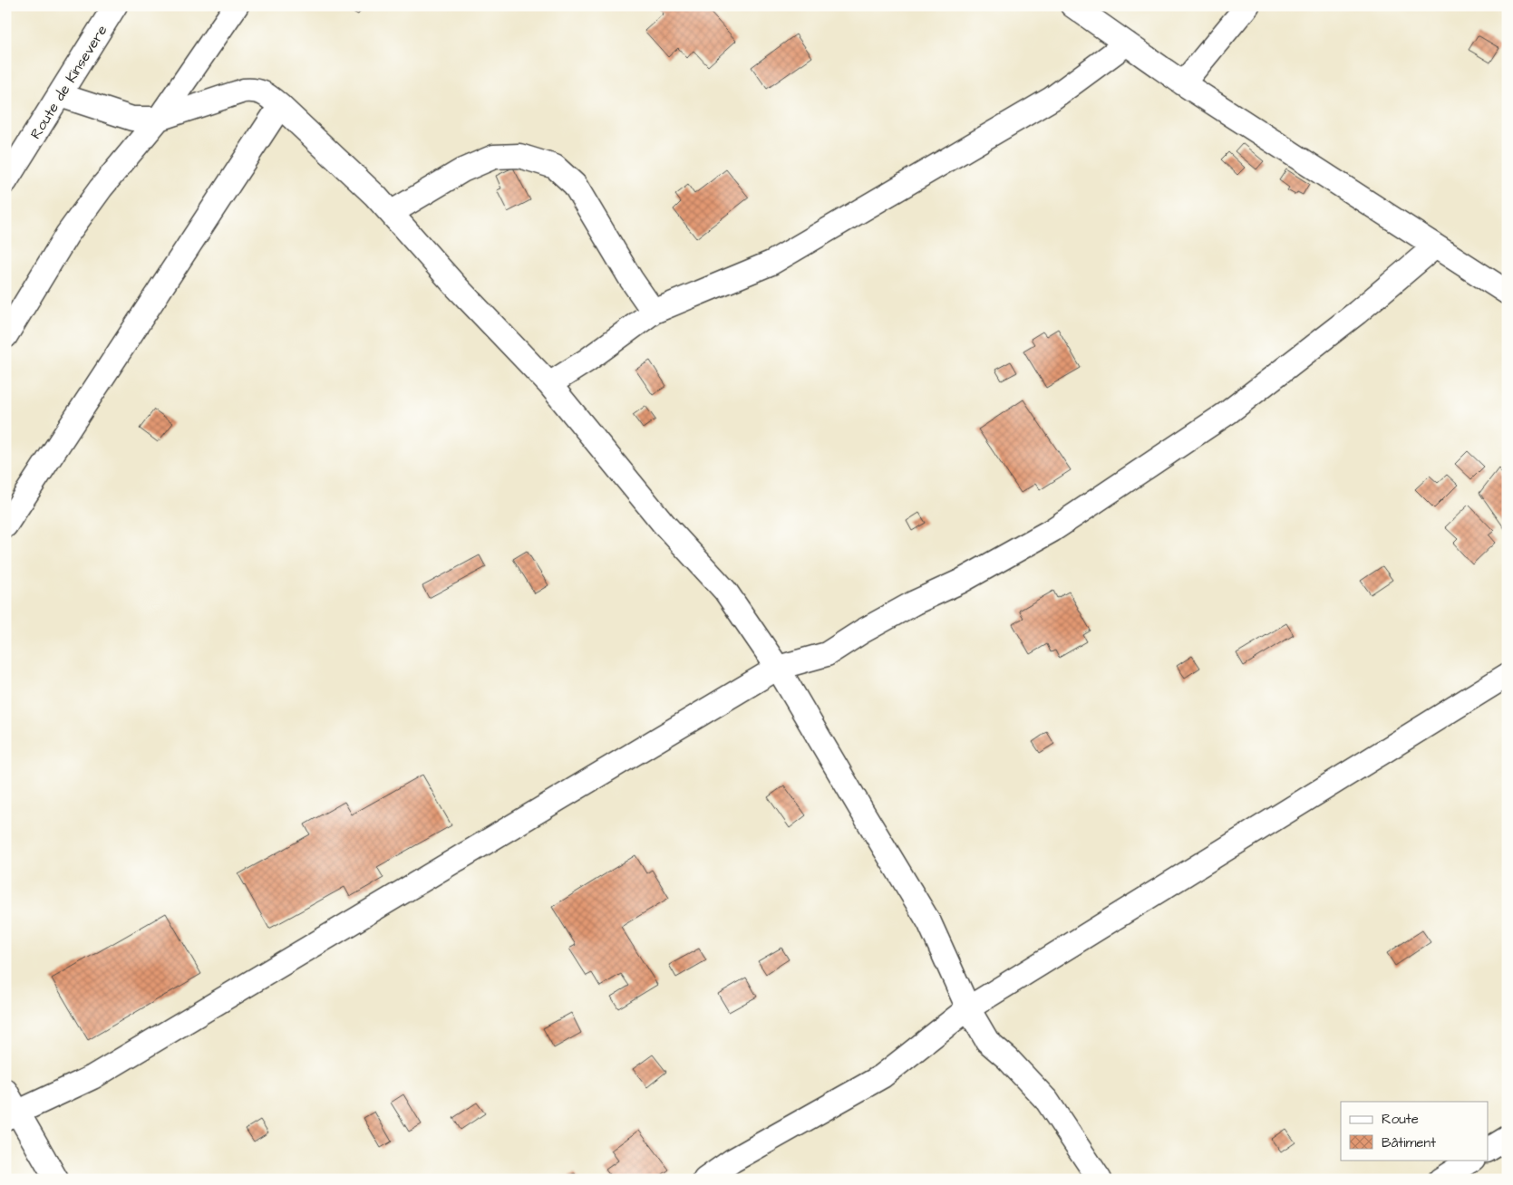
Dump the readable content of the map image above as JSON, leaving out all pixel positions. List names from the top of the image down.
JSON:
{
  "streets": {
    "street": ["Route de Kinsevere"]
  },
  "legend": ["Route", "Bâtiment"]
}
